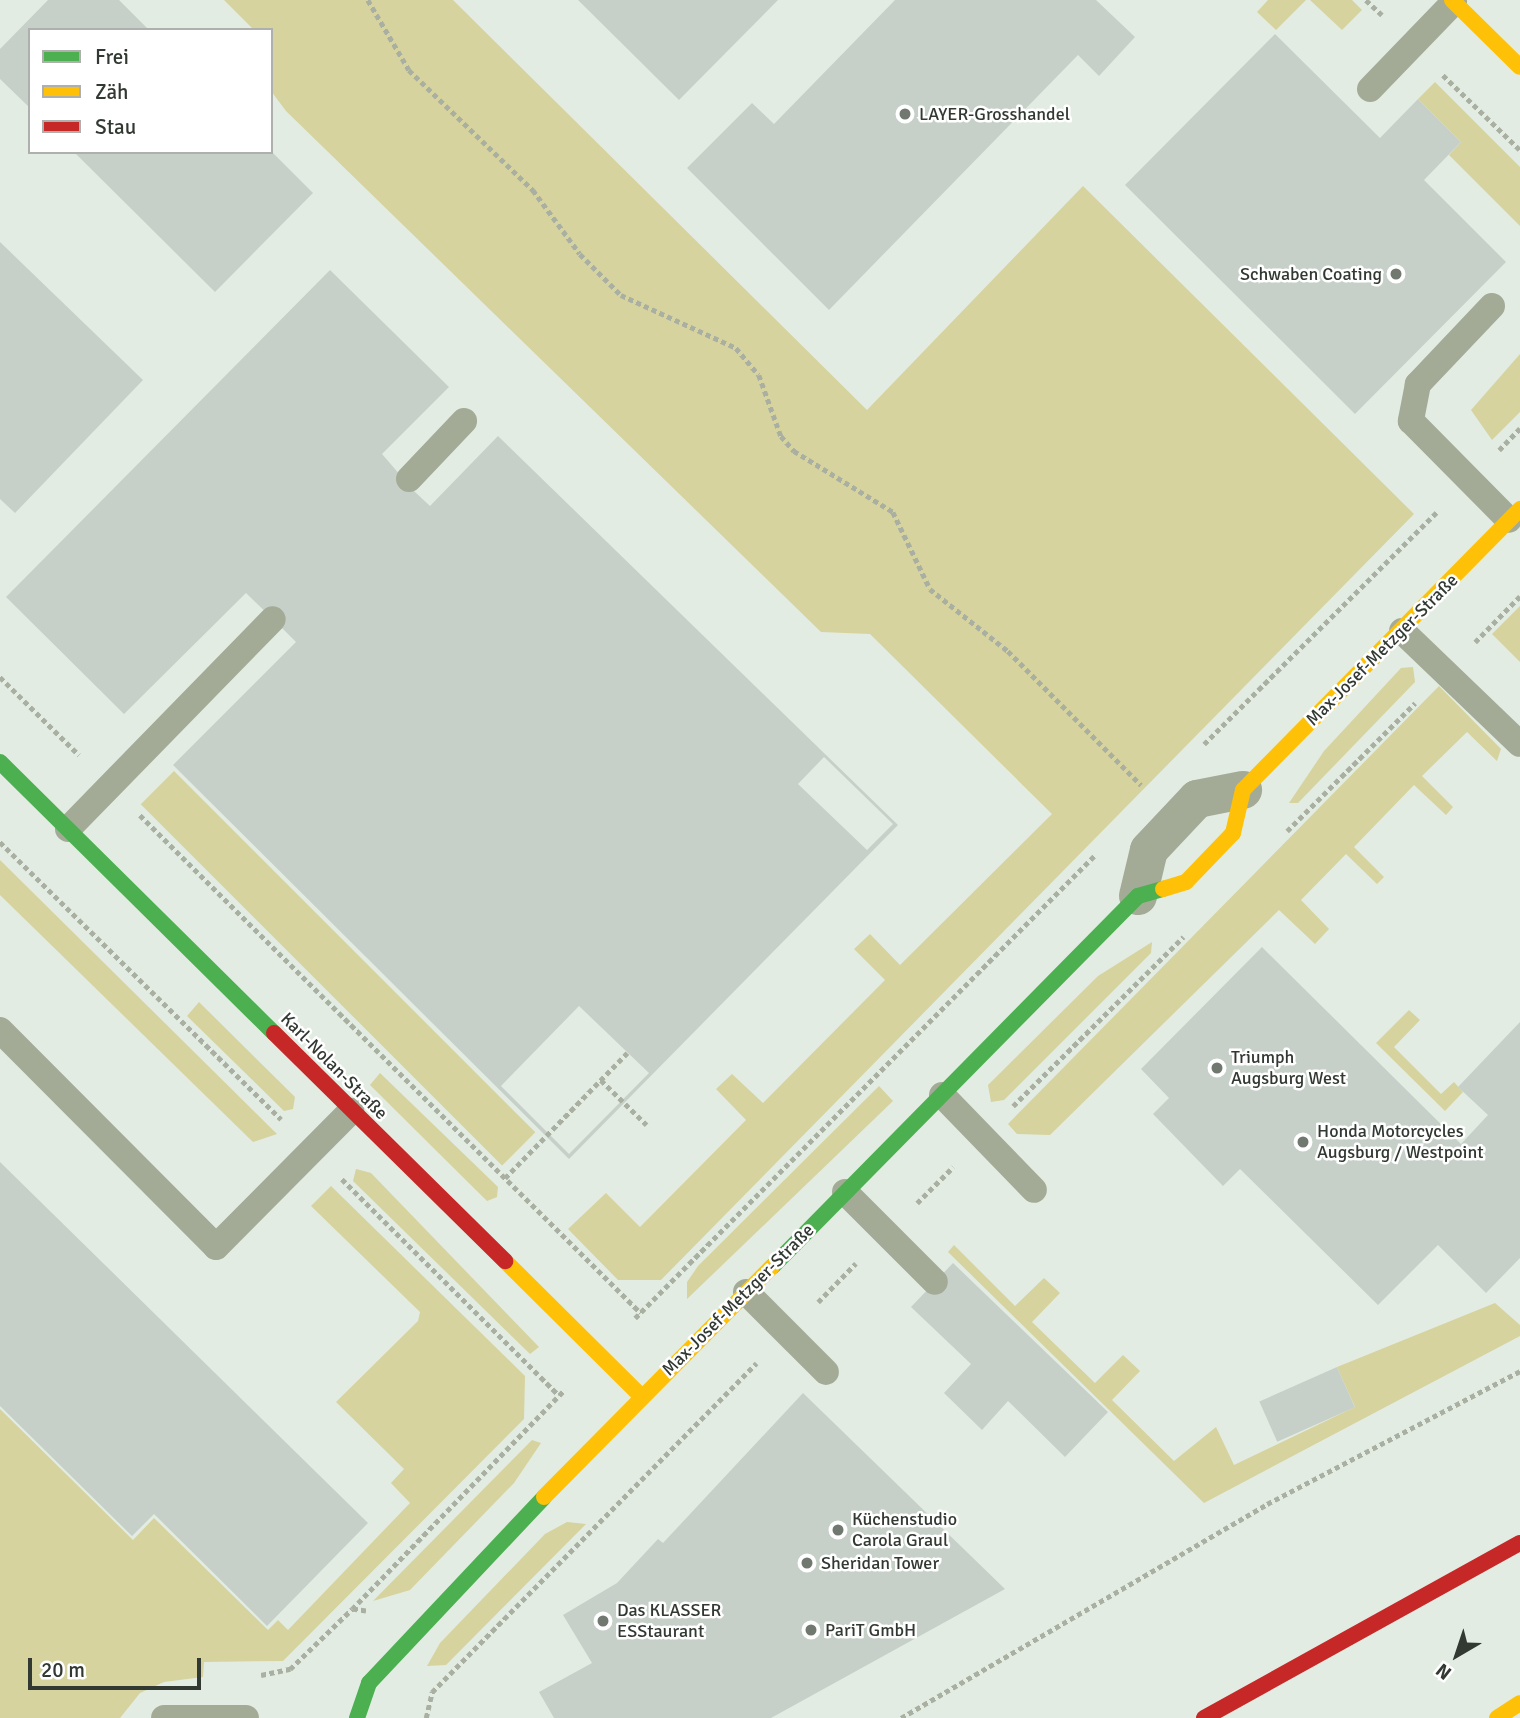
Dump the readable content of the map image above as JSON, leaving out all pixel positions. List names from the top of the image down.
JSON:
{
  "streets": {
    "main road": ["Max-Josef-Metzger-Straße", "Karl-Nolan-Straße"]
  },
  "crossings": [
    ["Max-Josef-Metzger-Straße", "Karl-Nolan-Straße"]
  ],
  "places": [
    "LAYER-Grosshandel",
    "Schwaben Coating",
    "Triumph Augsburg West",
    "Honda Motorcycles Augsburg / Westpoint",
    "Küchenstudio Carola Graul",
    "Sheridan Tower",
    "Das KLASSER ESStaurant",
    "PariT GmbH"
  ],
  "legend": ["Frei", "Zäh", "Stau"],
  "scale_bar": "20 m",
  "north": "bottom left"
}
